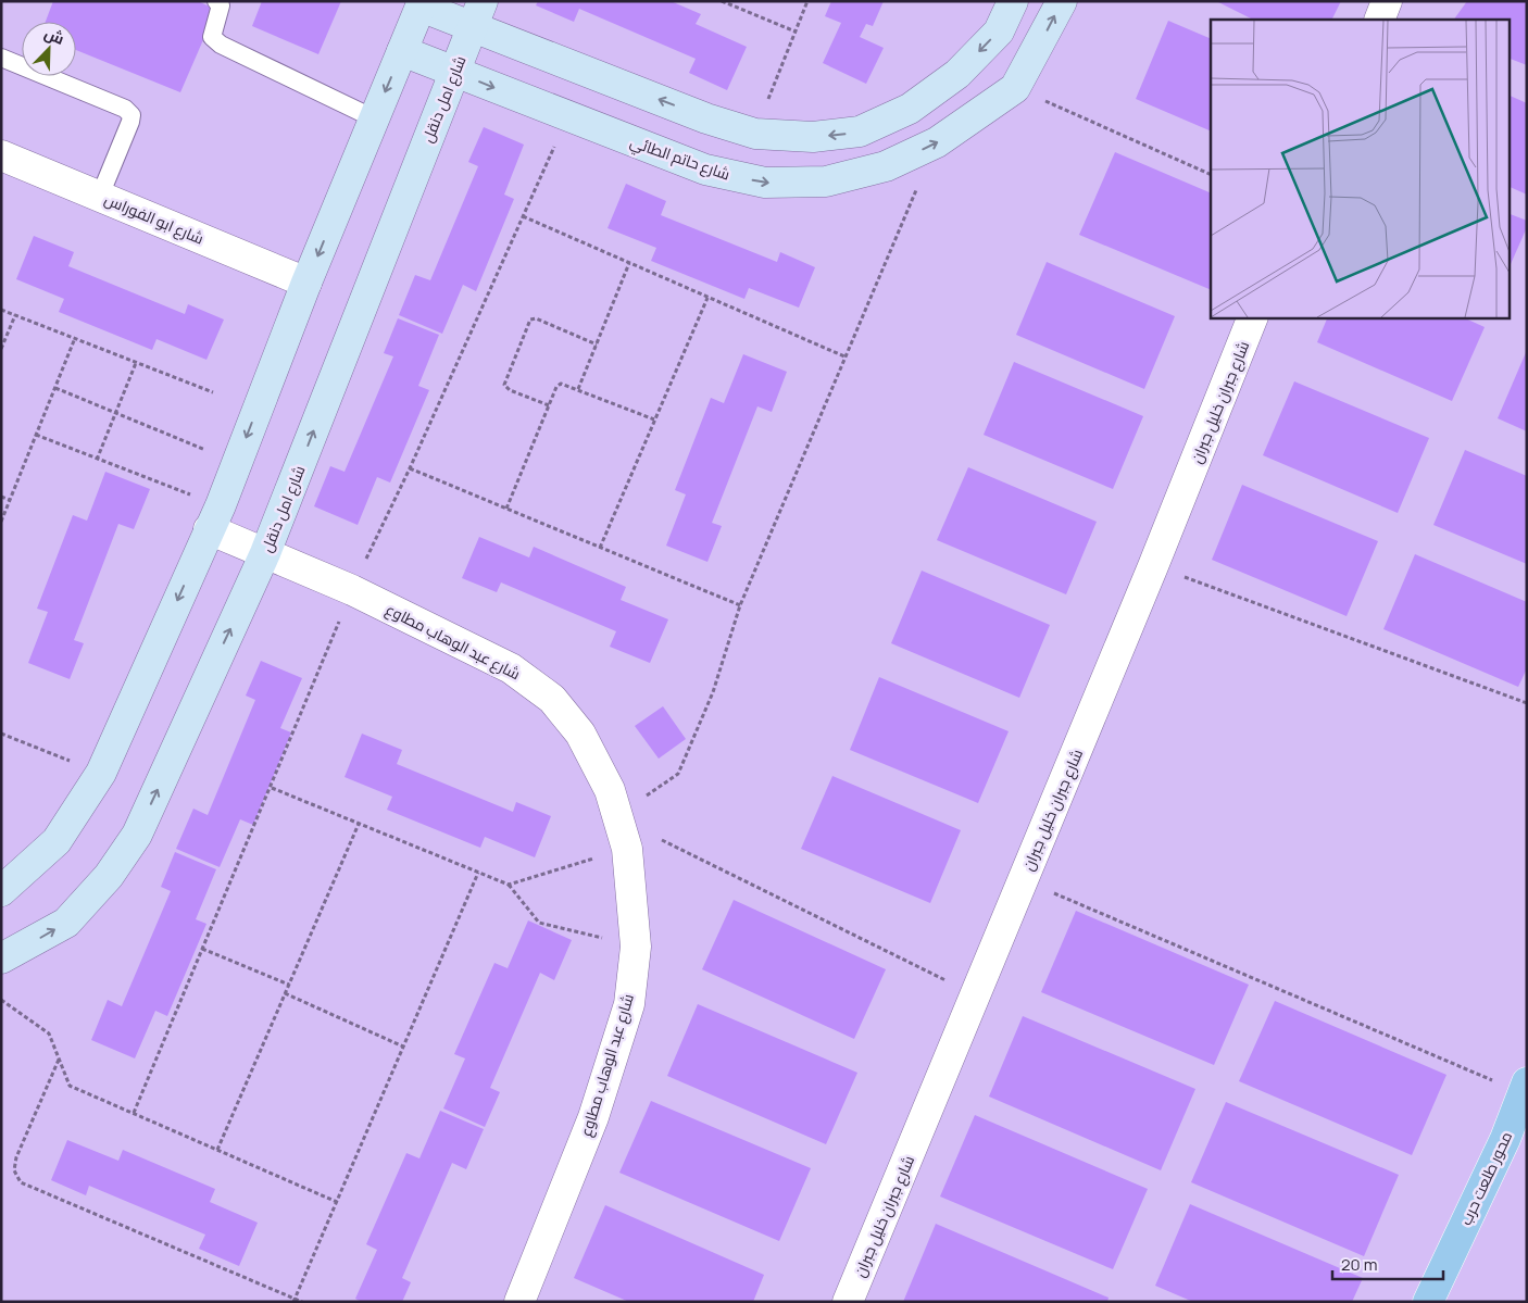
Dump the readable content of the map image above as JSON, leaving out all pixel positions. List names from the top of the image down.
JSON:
{
  "streets": {
    "main road": ["محور طلعت حرب"],
    "street": [
      "شارع امل دنقل",
      "شارع حاتم الطائي",
      "شارع ابو الفوراس",
      "شارع جبران خليل جبران",
      "شارع عبد الوهاب مطاوع"
    ]
  },
  "crossings": [
    ["شارع امل دنقل", "شارع حاتم الطائي"],
    ["شارع امل دنقل", "شارع عبد الوهاب مطاوع"]
  ],
  "scale_bar": "20 m",
  "north": "top right"
}
